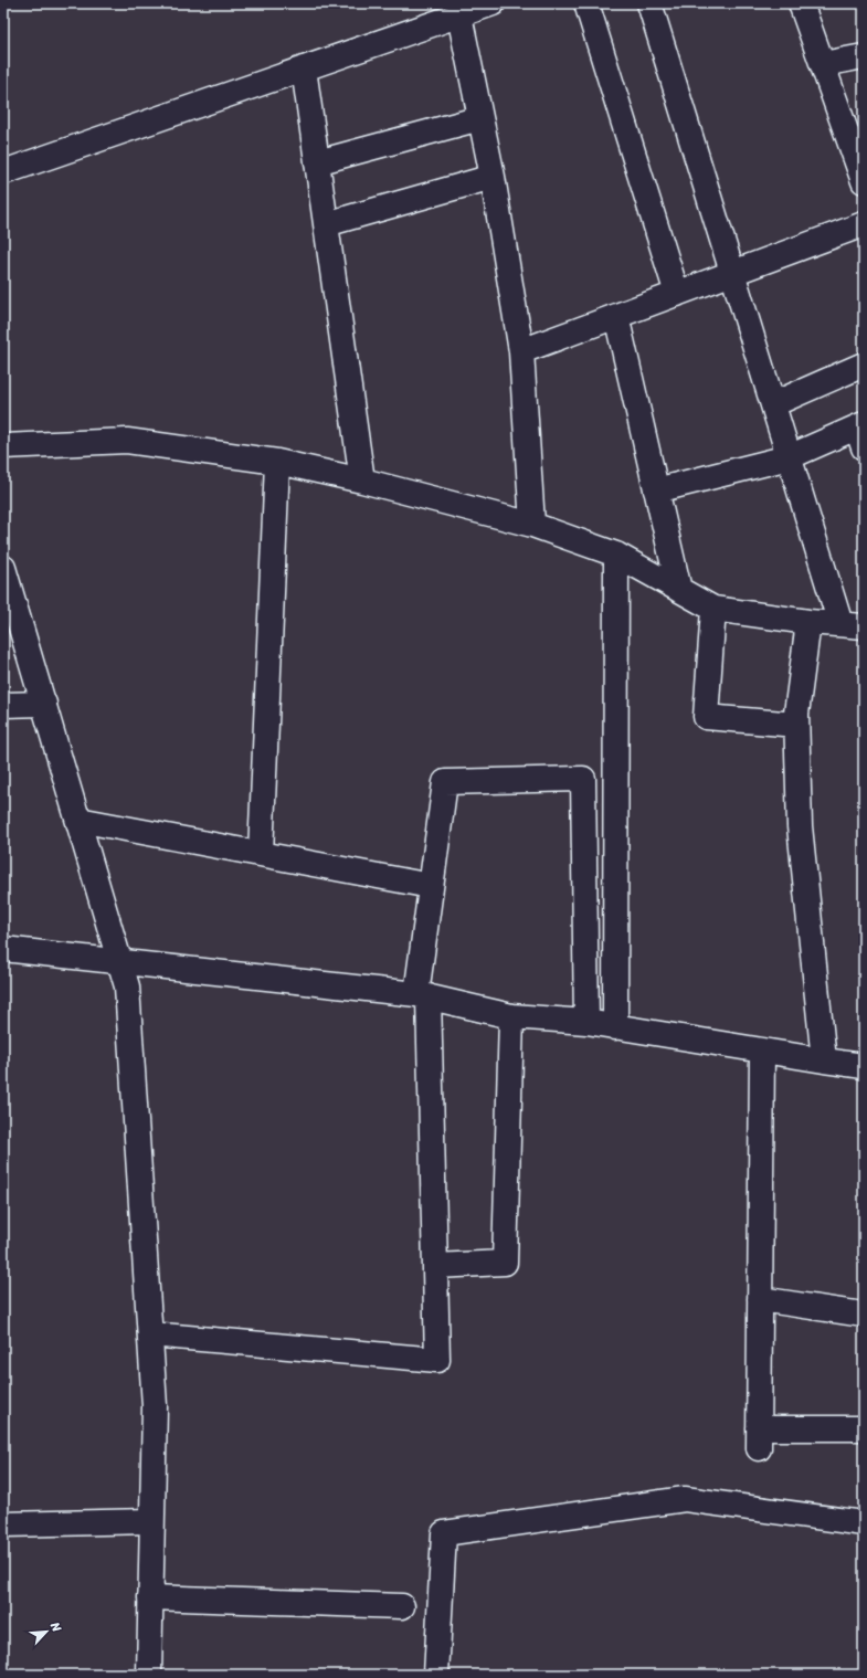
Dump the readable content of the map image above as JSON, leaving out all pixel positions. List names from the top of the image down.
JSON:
{
  "north": "top right"
}
